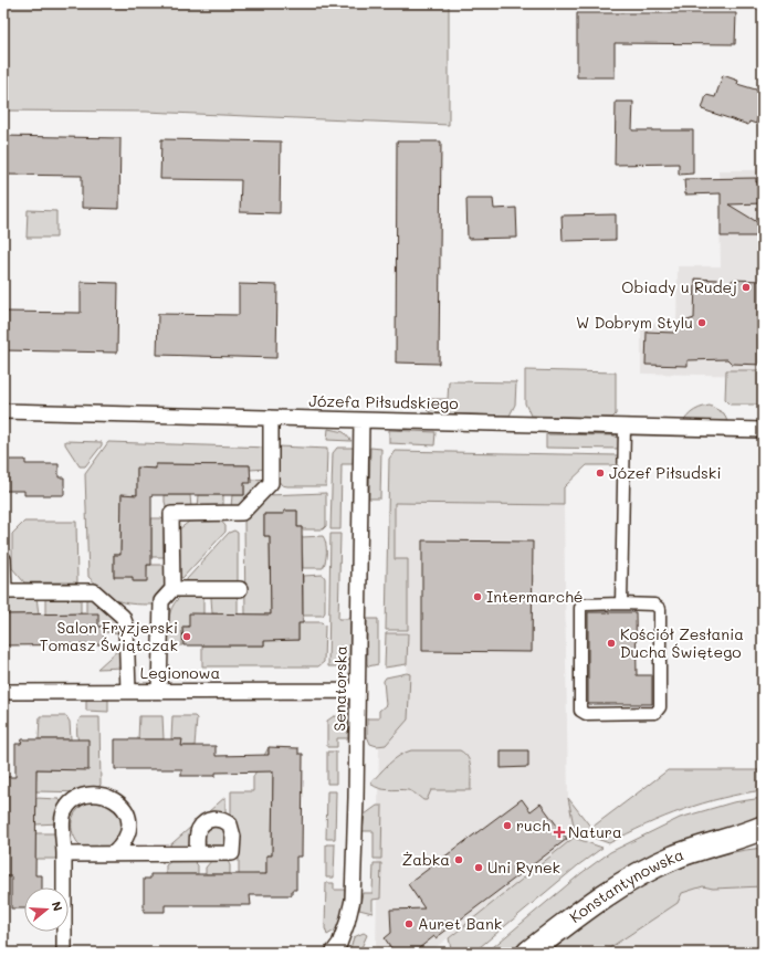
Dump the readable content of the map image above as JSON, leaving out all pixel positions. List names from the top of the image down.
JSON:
{
  "streets": {
    "main road": ["Konstantynowska"],
    "street": ["Józefa Piłsudskiego", "Legionowa", "Senatorska"]
  },
  "crossings": [
    ["Józefa Piłsudskiego", "Senatorska"],
    ["Legionowa", "Senatorska"]
  ],
  "places": {
    "other": [
      "Obiady u Rudej",
      "W Dobrym Stylu",
      "Józef Piłsudski",
      "Intermarché",
      "Salon Fryzjerski Tomasz Świątczak",
      "Kościół Zesłania Ducha Świętego",
      "ruch",
      "Żabka",
      "Uni Rynek",
      "Auret Bank"
    ],
    "health": ["Natura"]
  },
  "north": "right"
}
